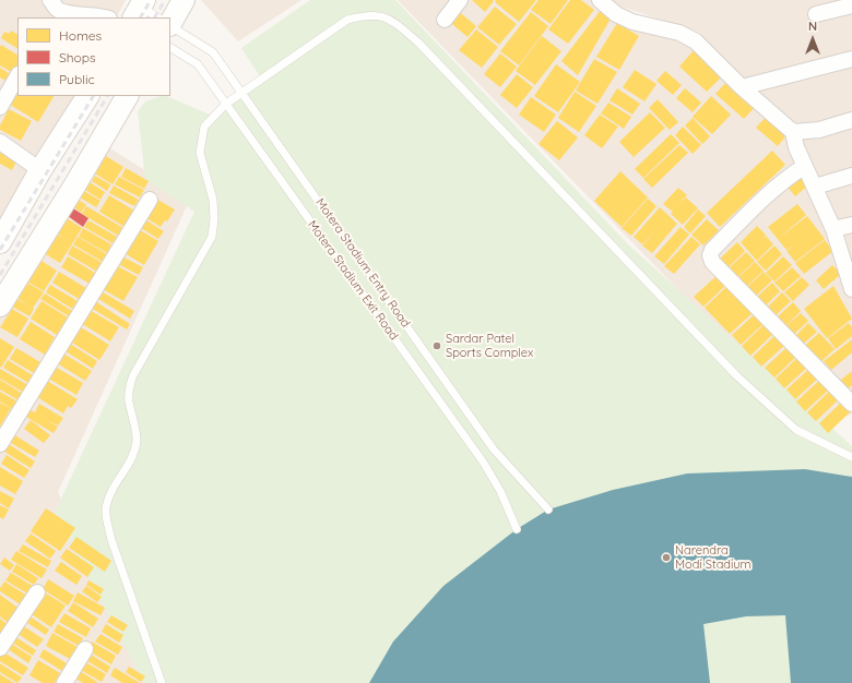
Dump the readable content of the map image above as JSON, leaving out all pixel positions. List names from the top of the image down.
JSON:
{
  "streets": {
    "lane": ["Motera Stadium Entry Road", "Motera Stadium Exit Road"]
  },
  "places": ["Sardar Patel Sports Complex", "Narendra Modi Stadium"],
  "legend": ["Homes", "Shops", "Public"],
  "north": "top"
}
